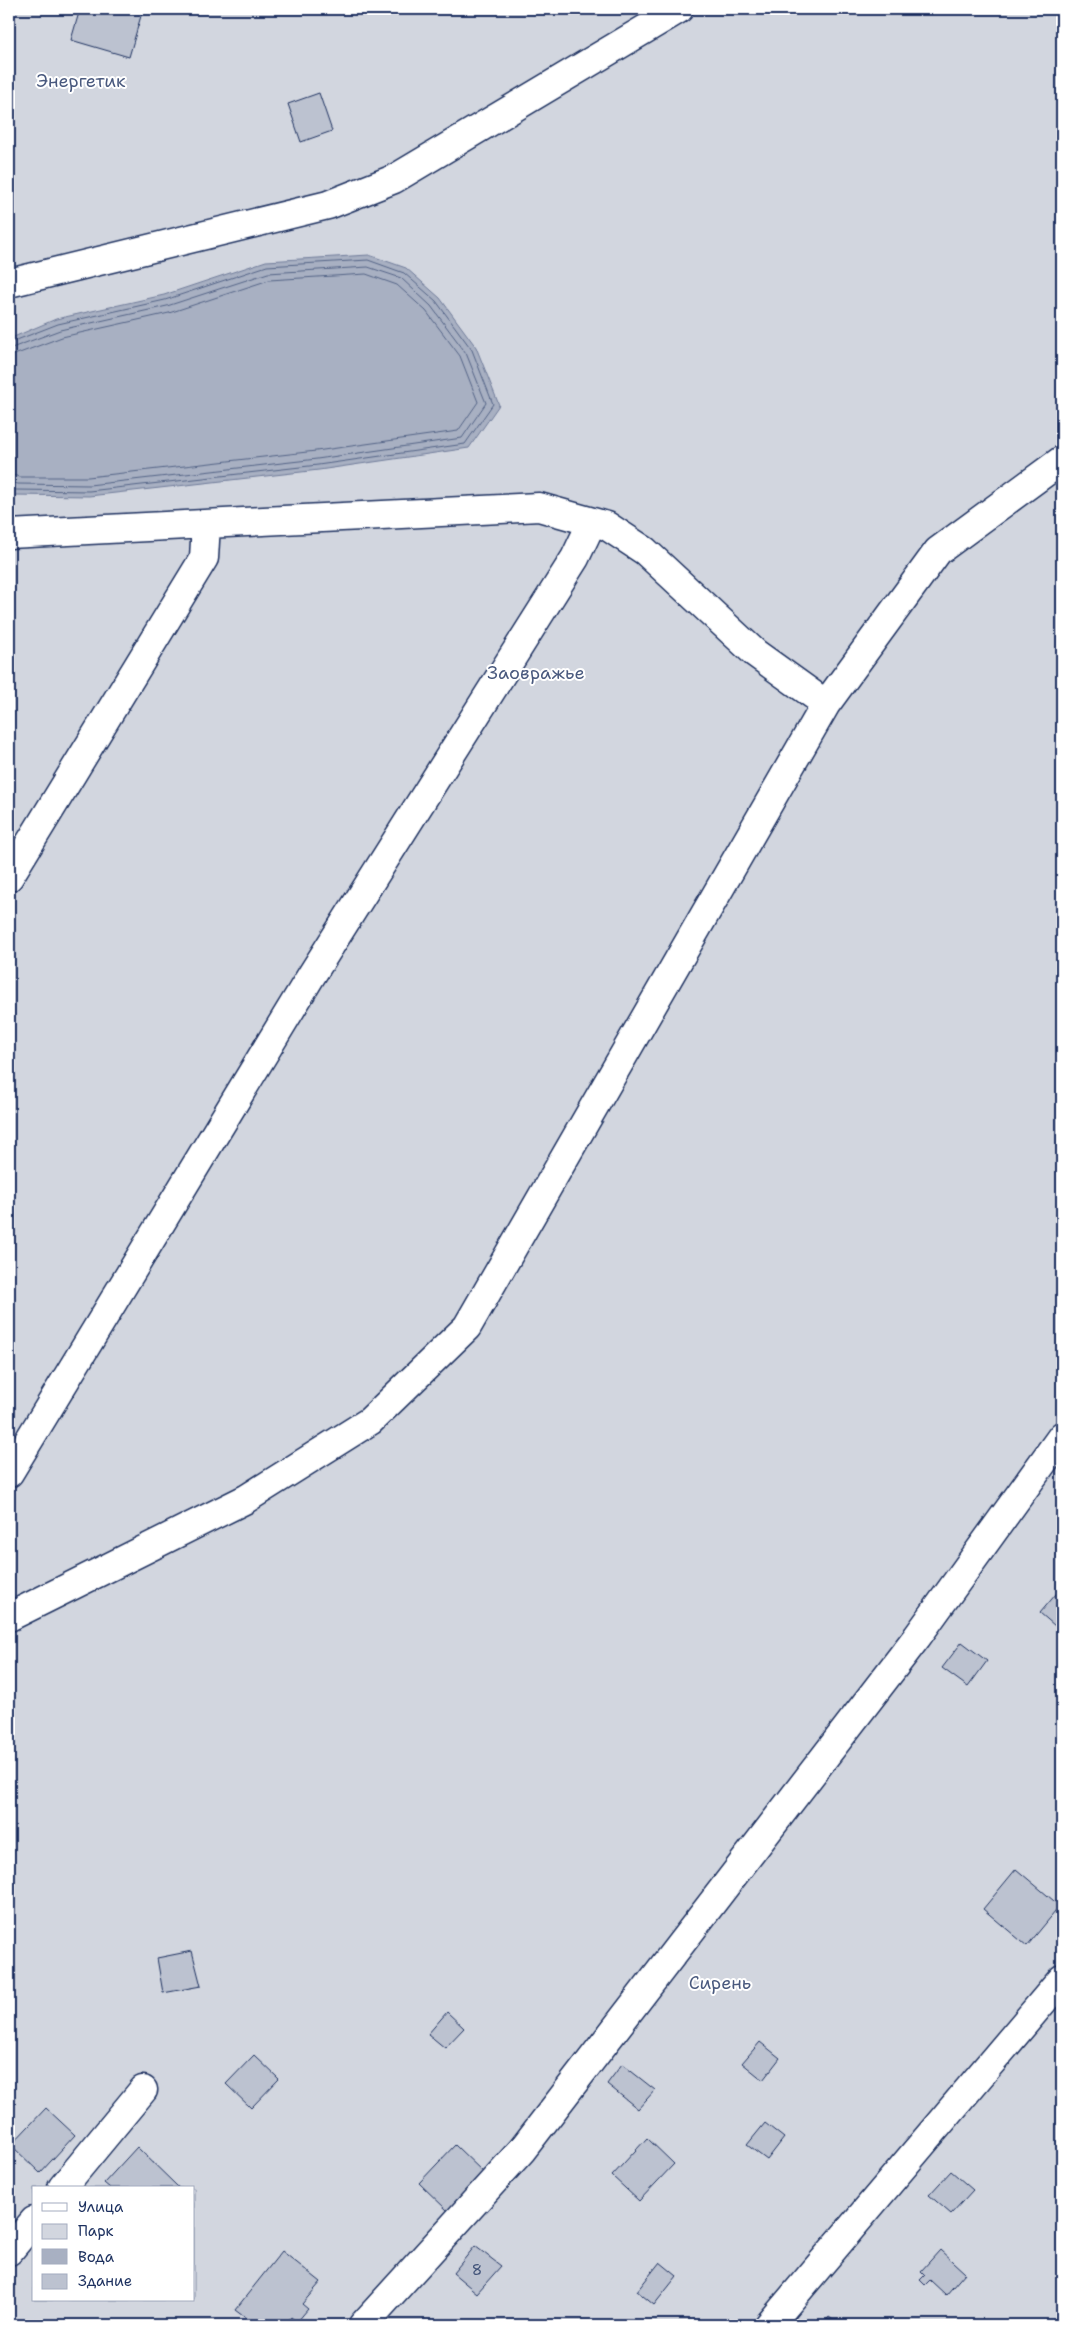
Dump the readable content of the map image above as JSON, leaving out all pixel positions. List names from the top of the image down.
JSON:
{
  "parks": ["Энергетик", "Заовражье", "Сирень"],
  "house_numbers": ["8"],
  "legend": [
    "Улица",
    "Парк",
    "Вода",
    "Здание"
  ]
}
